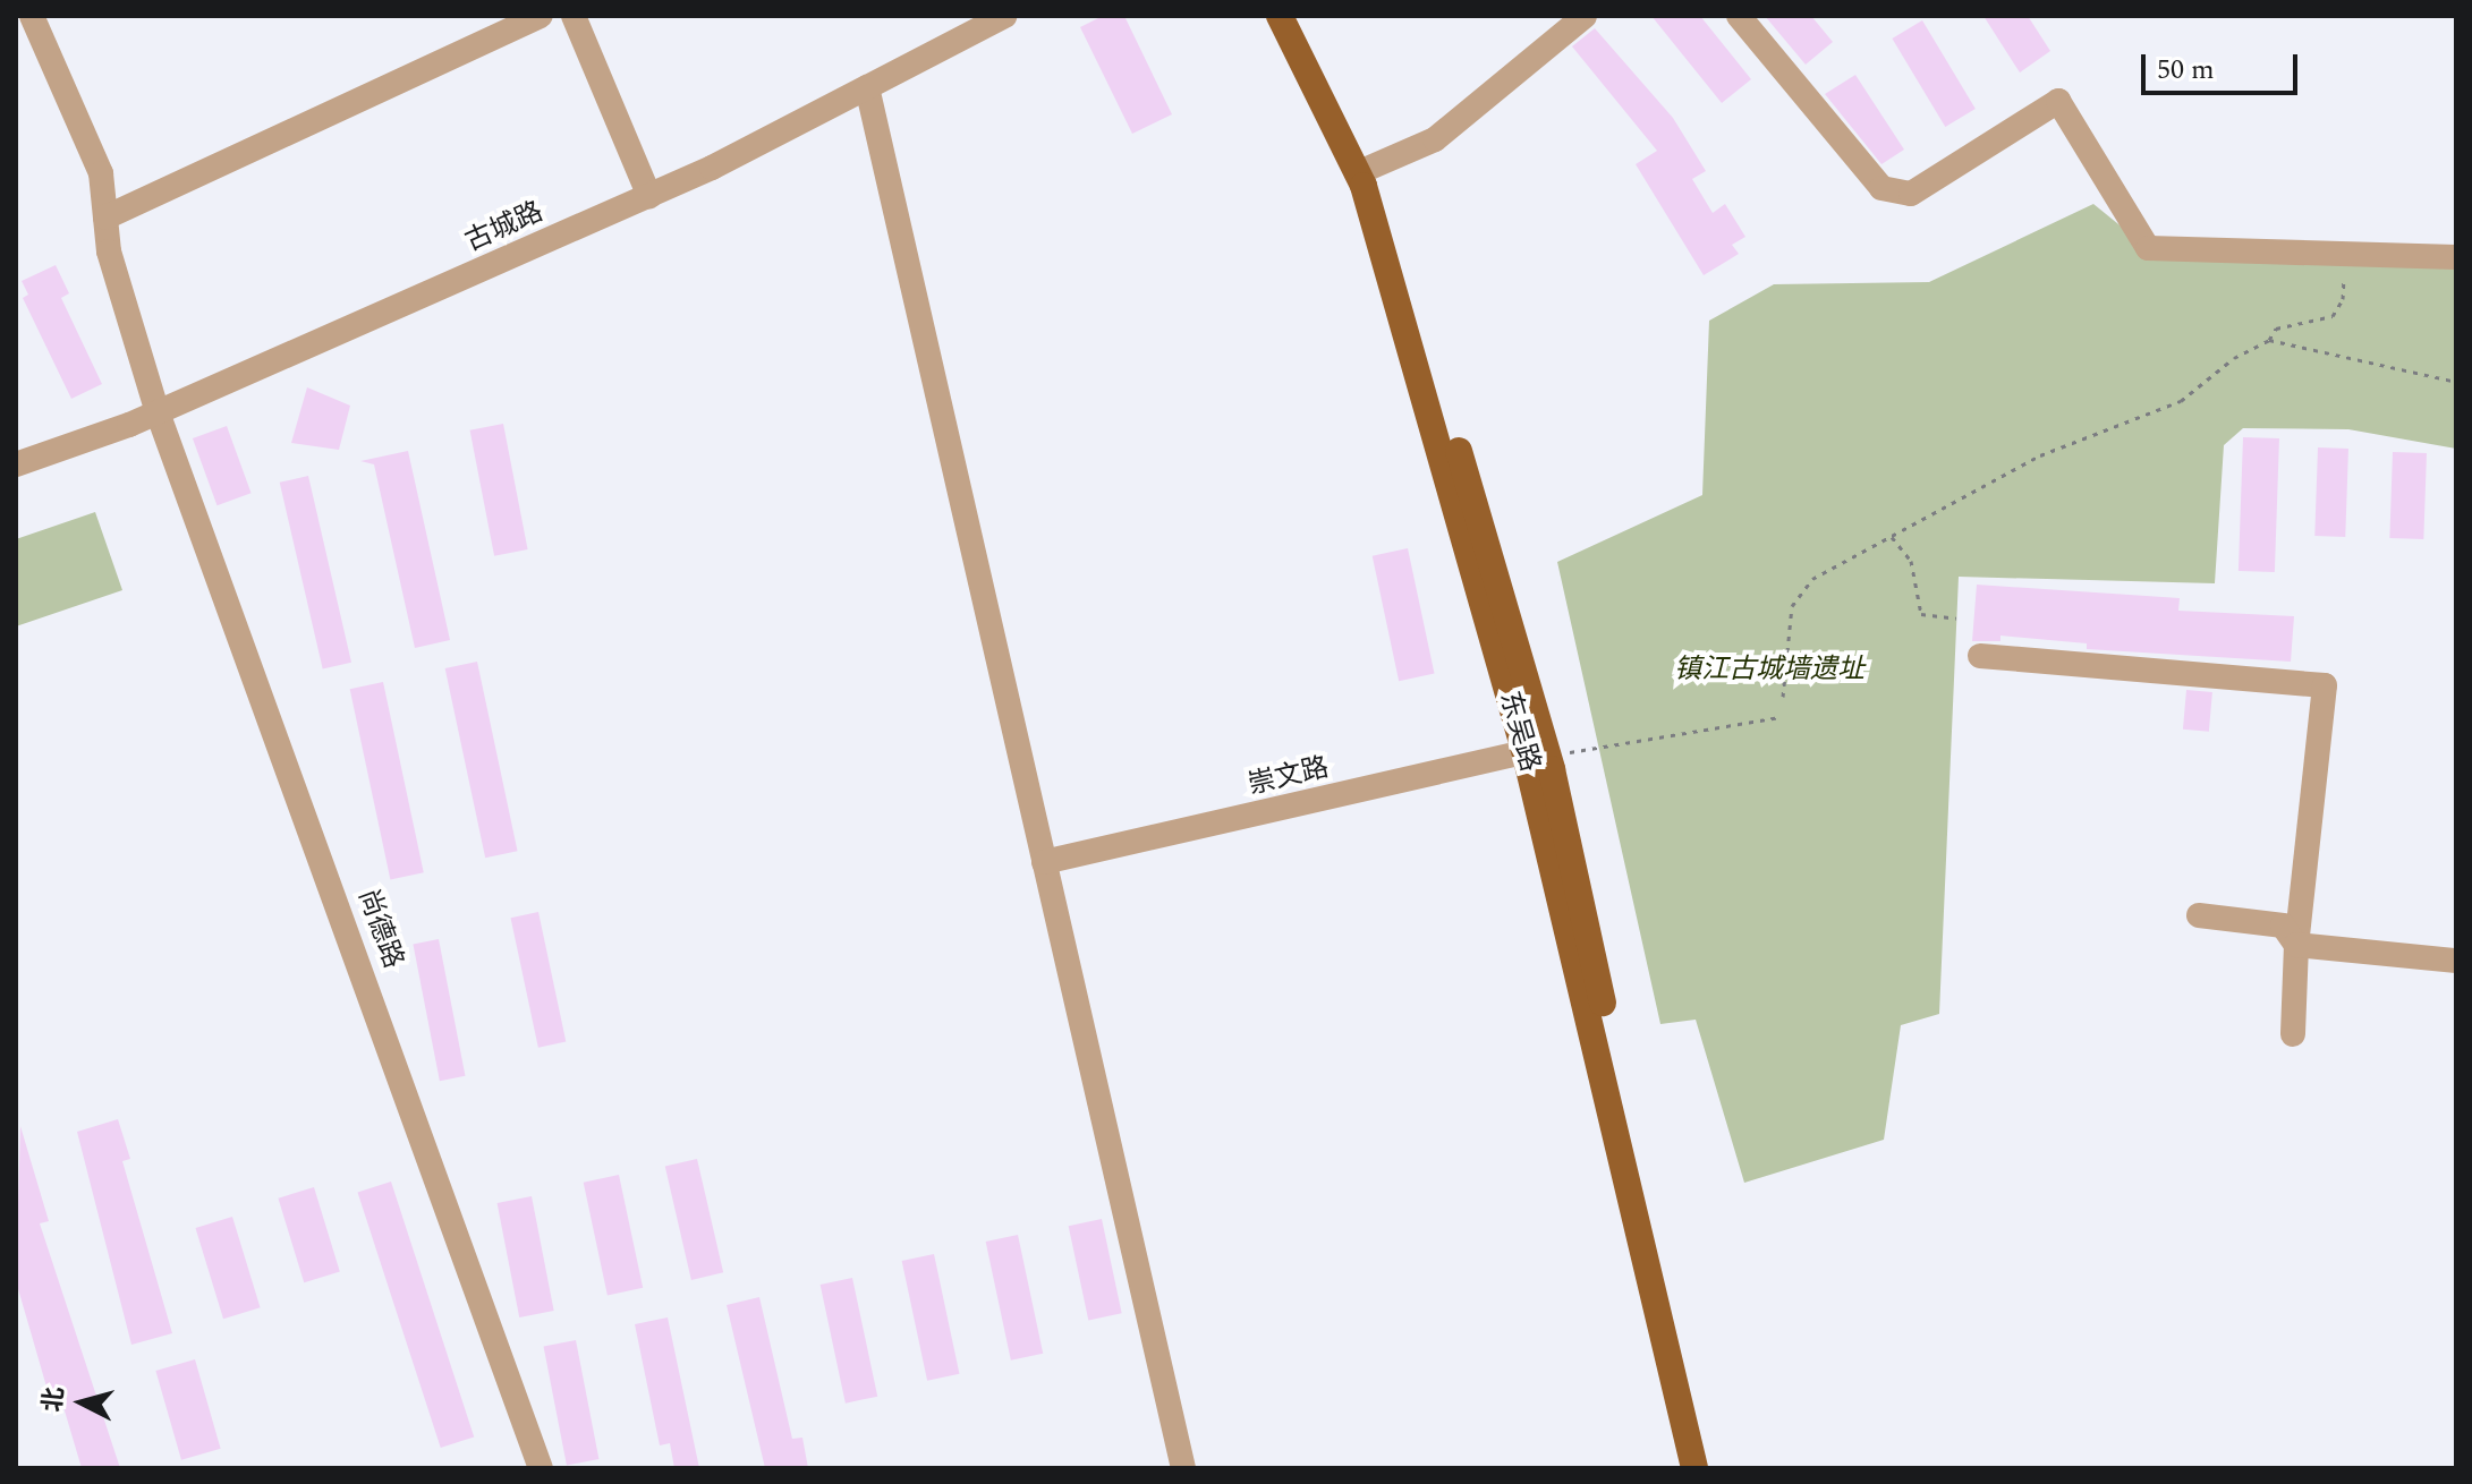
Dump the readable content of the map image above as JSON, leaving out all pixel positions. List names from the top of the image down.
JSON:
{
  "streets": {
    "main road": ["东吴路"],
    "street": ["古城路", "崇文路", "尚德路"]
  },
  "crossings": [
    ["古城路", "尚德路"],
    ["东吴路", "崇文路"]
  ],
  "parks": ["镇江古城墙遗址"],
  "scale_bar": "50 m",
  "north": "left"
}
